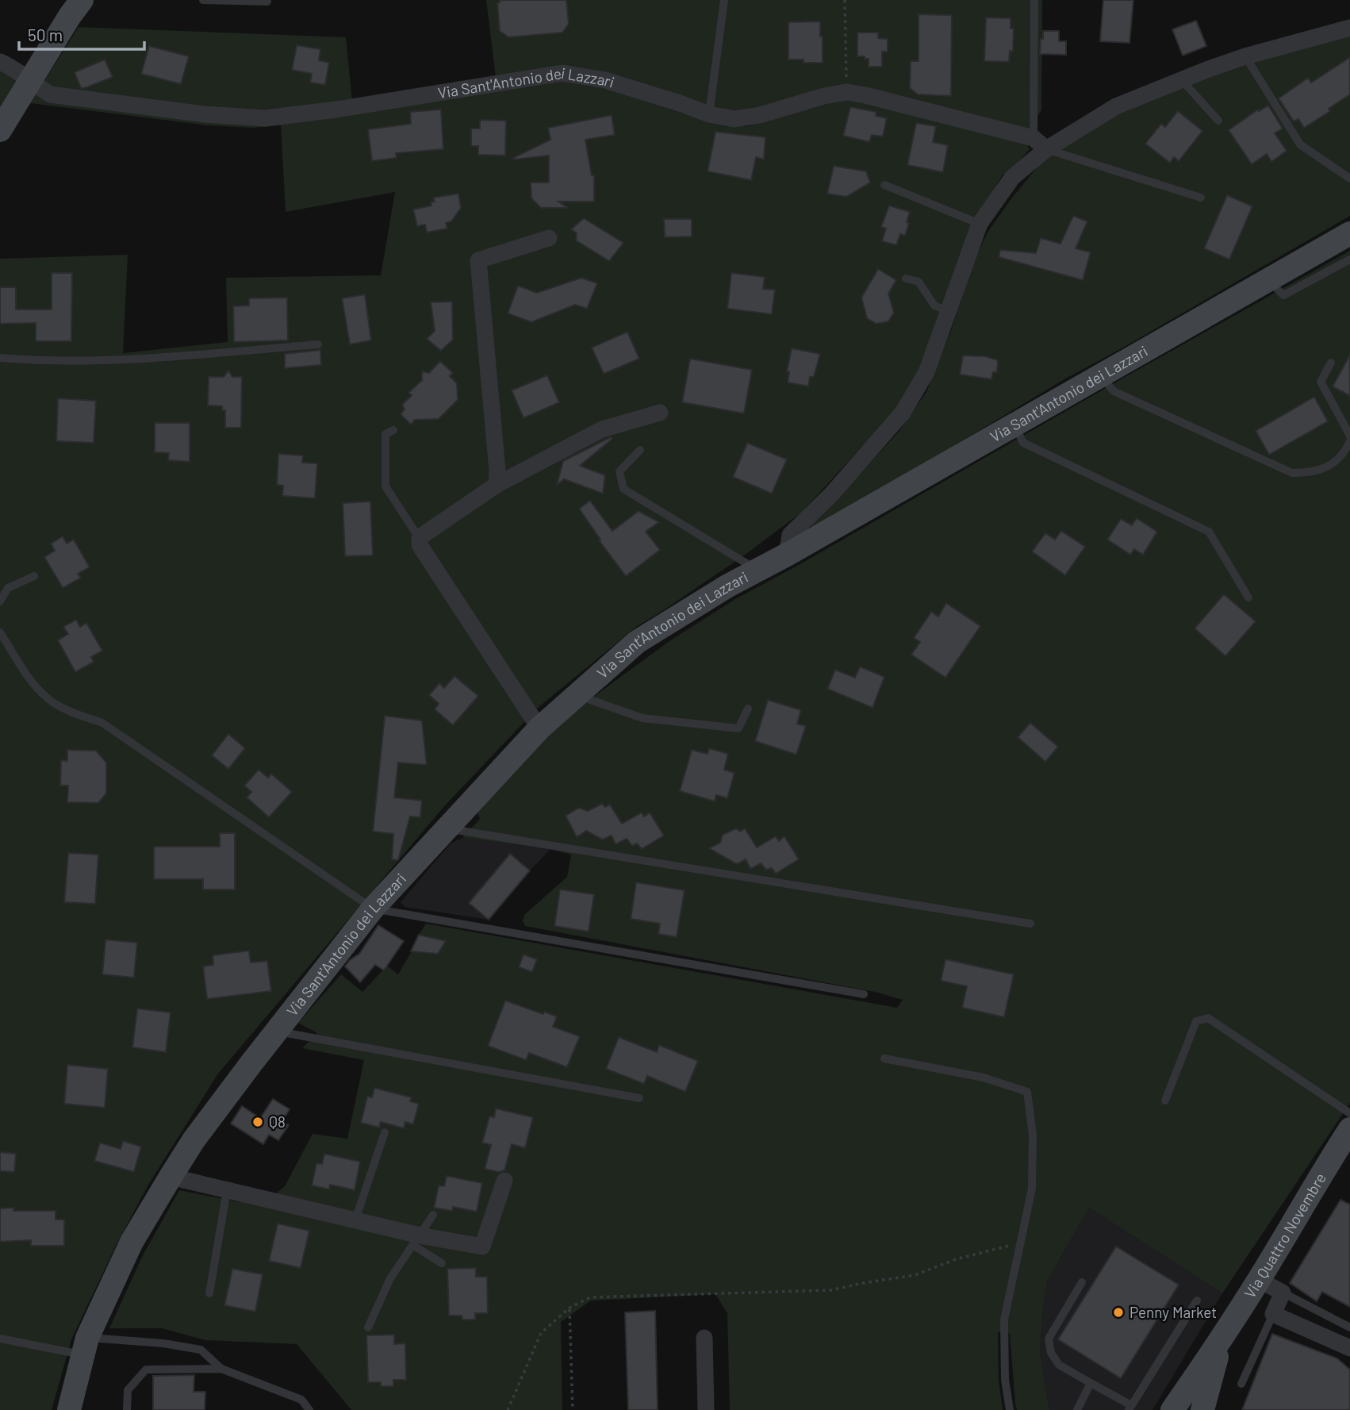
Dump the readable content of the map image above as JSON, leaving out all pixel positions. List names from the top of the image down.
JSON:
{
  "streets": {
    "street": ["Via Sant'Antonio dei Lazzari", "Via Quattro Novembre"]
  },
  "places": ["Q8", "Penny Market"],
  "scale_bar": "50 m"
}
